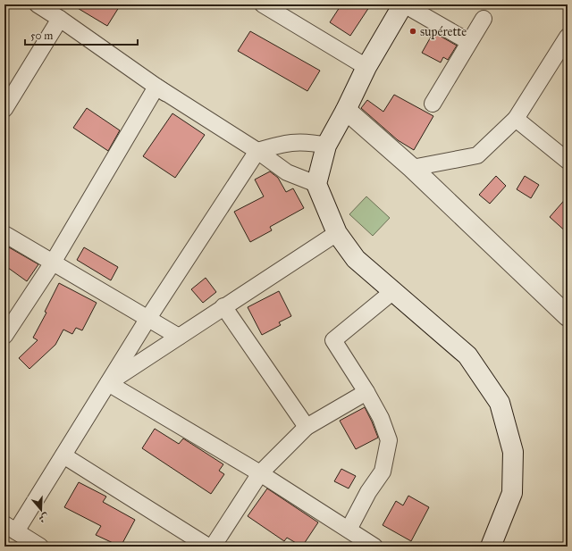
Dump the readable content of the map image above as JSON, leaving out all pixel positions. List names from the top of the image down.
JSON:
{
  "places": ["supérette"],
  "scale_bar": "50 m",
  "north": "bottom"
}
